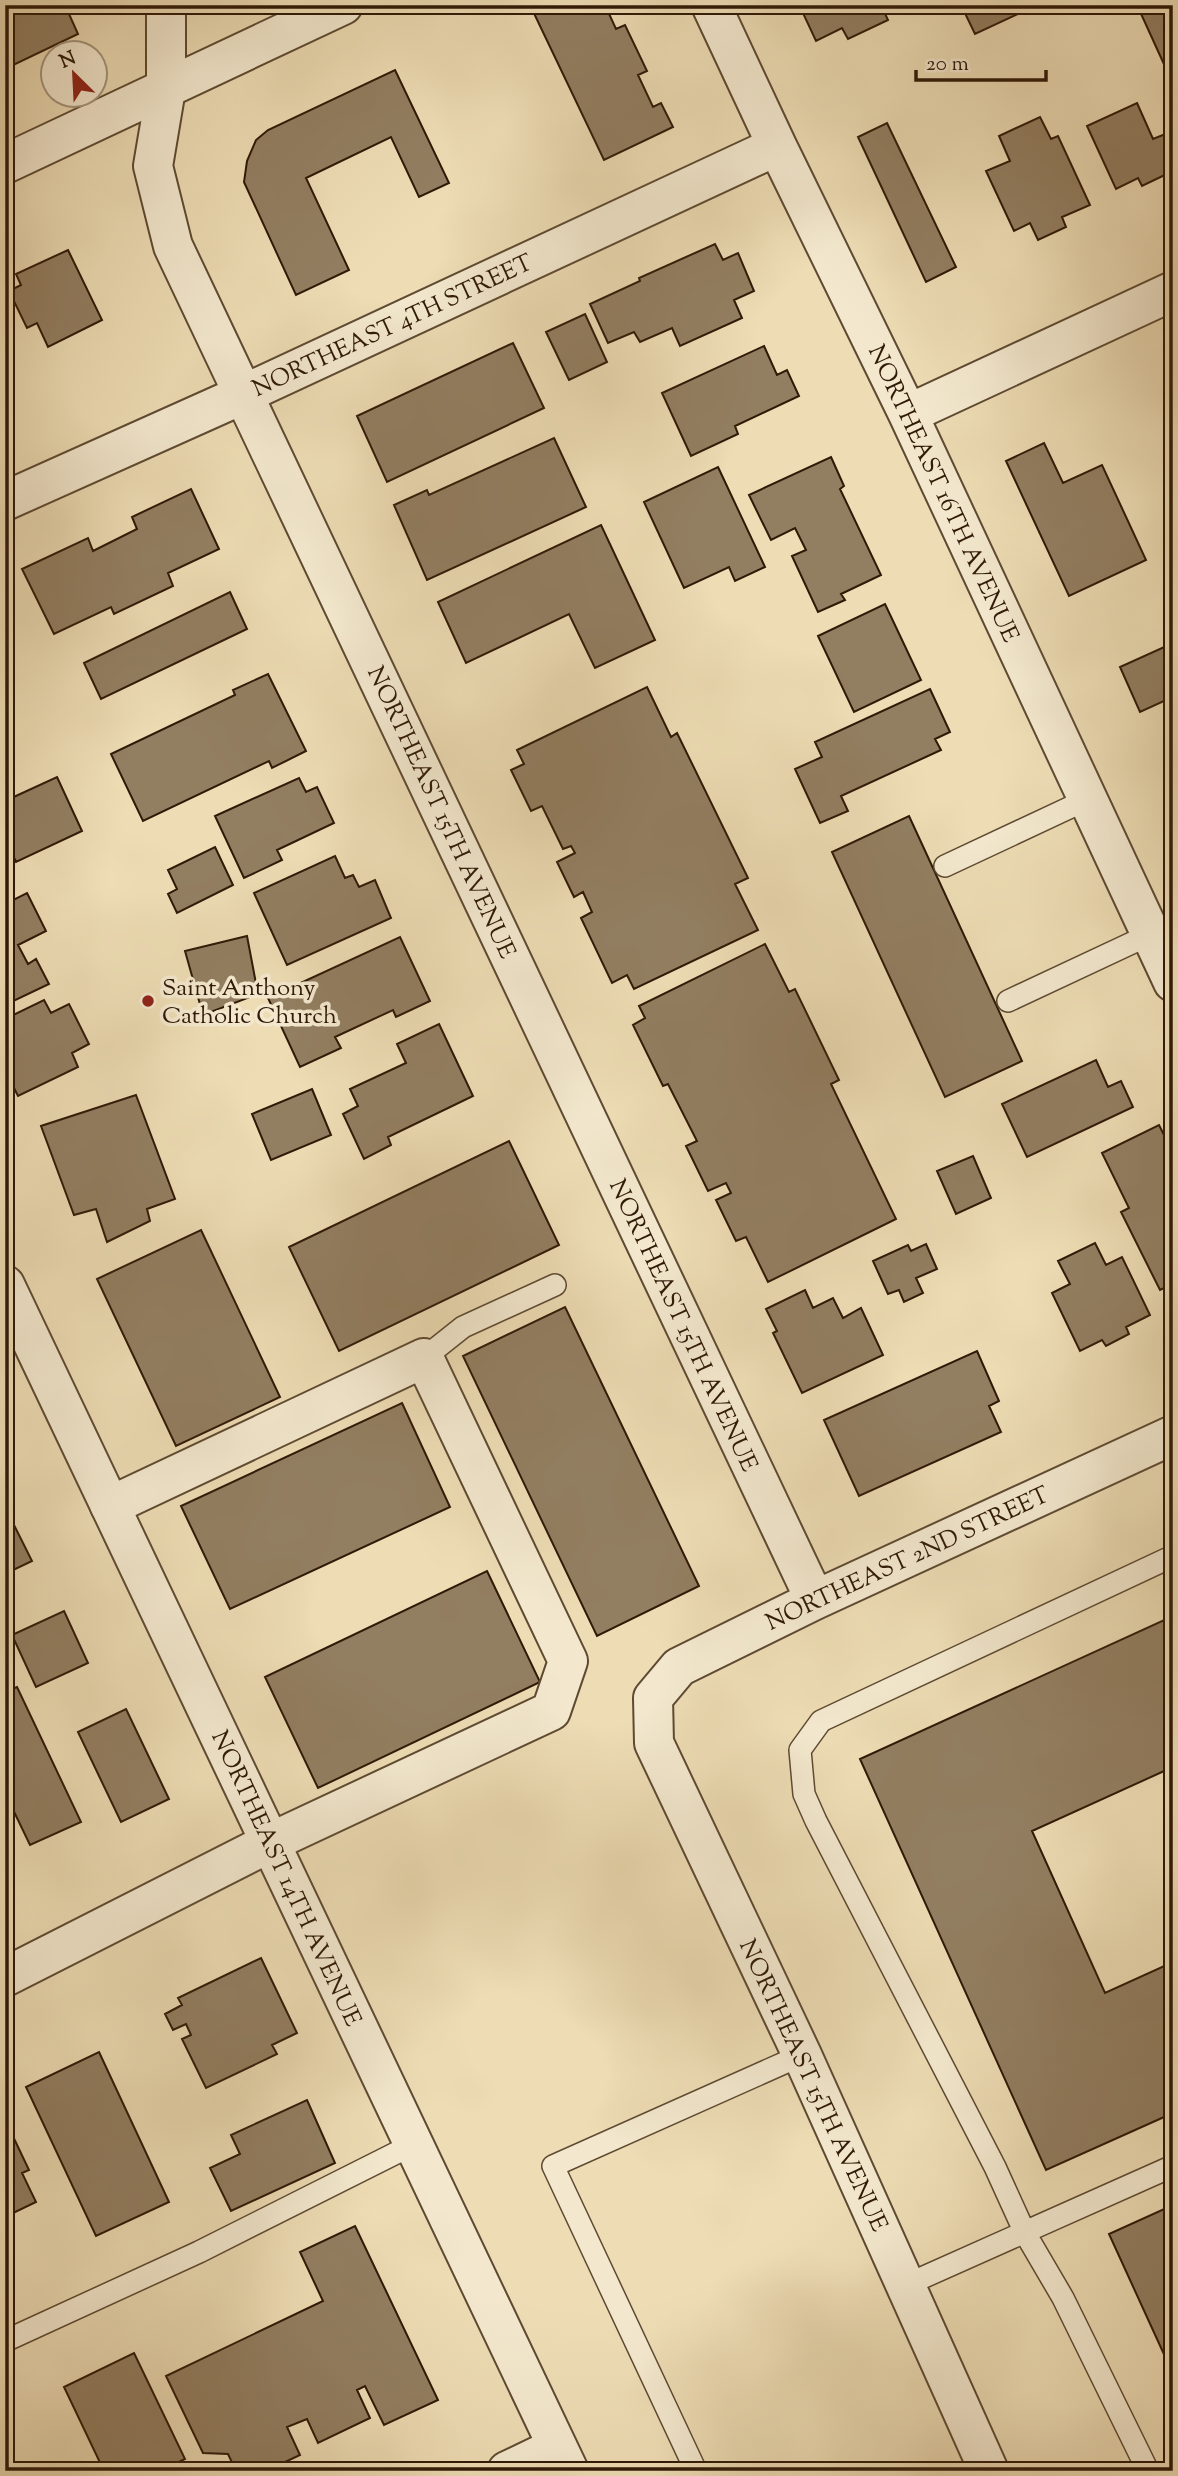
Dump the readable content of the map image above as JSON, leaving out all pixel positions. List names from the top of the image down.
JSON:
{
  "streets": {
    "street": [
      "NORTHEAST 4TH STREET",
      "NORTHEAST 16TH AVENUE",
      "NORTHEAST 15TH AVENUE",
      "NORTHEAST 2ND STREET",
      "NORTHEAST 14TH AVENUE"
    ]
  },
  "crossings": [
    ["NORTHEAST 4TH STREET", "NORTHEAST 16TH AVENUE"],
    ["NORTHEAST 4TH STREET", "NORTHEAST 15TH AVENUE"],
    ["NORTHEAST 15TH AVENUE", "NORTHEAST 2ND STREET"]
  ],
  "places": ["Saint Anthony Catholic Church"],
  "scale_bar": "20 m",
  "north": "top left"
}
